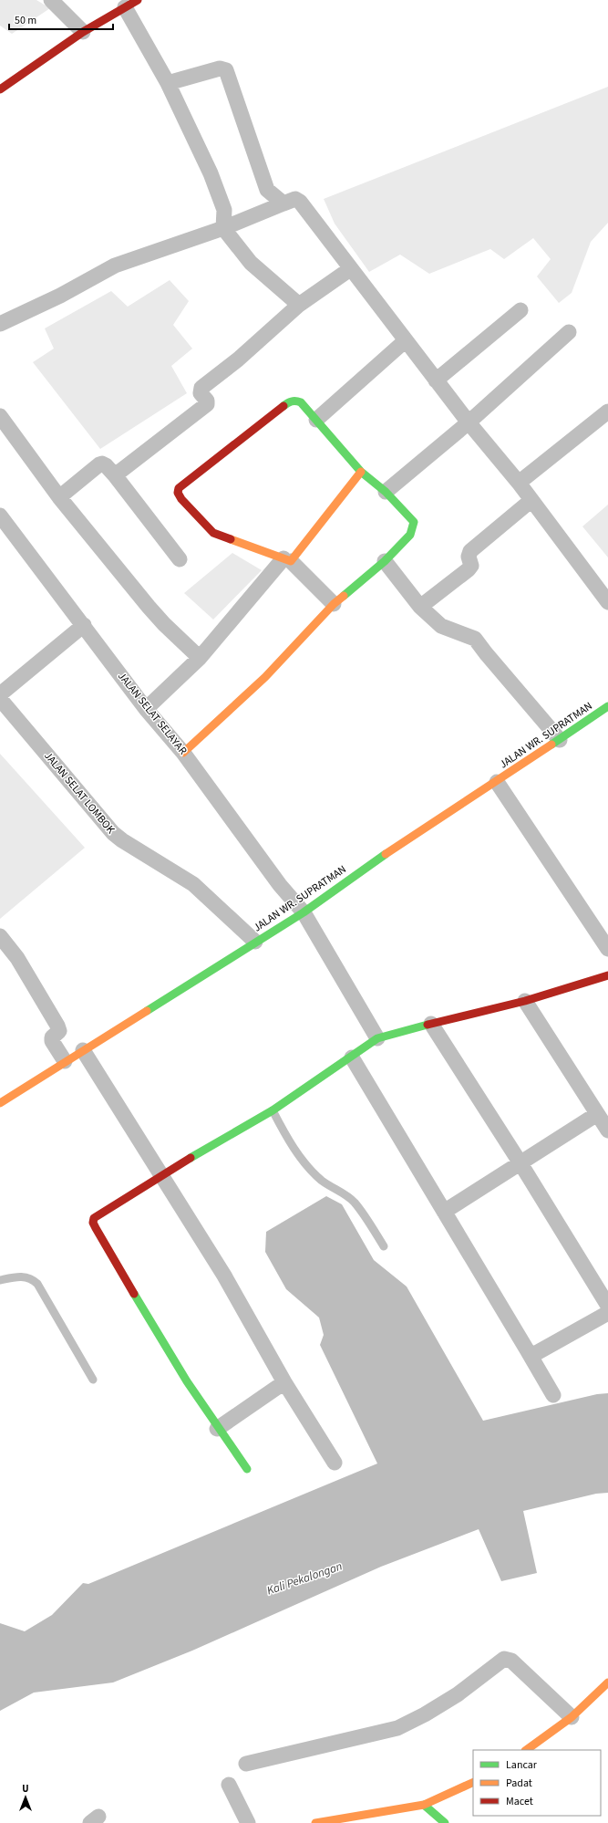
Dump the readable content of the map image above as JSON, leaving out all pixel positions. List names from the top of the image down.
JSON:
{
  "streets": {
    "street": ["JALAN SELAT SELAYAR", "JALAN WR. SUPRATMAN", "JALAN SELAT LOMBOK"]
  },
  "crossings": [
    ["JALAN SELAT SELAYAR", "JALAN WR. SUPRATMAN"],
    ["JALAN WR. SUPRATMAN", "JALAN SELAT LOMBOK"]
  ],
  "water": ["Kali Pekalongan"],
  "legend": ["Lancar", "Padat", "Macet"],
  "scale_bar": "50 m",
  "north": "top"
}
